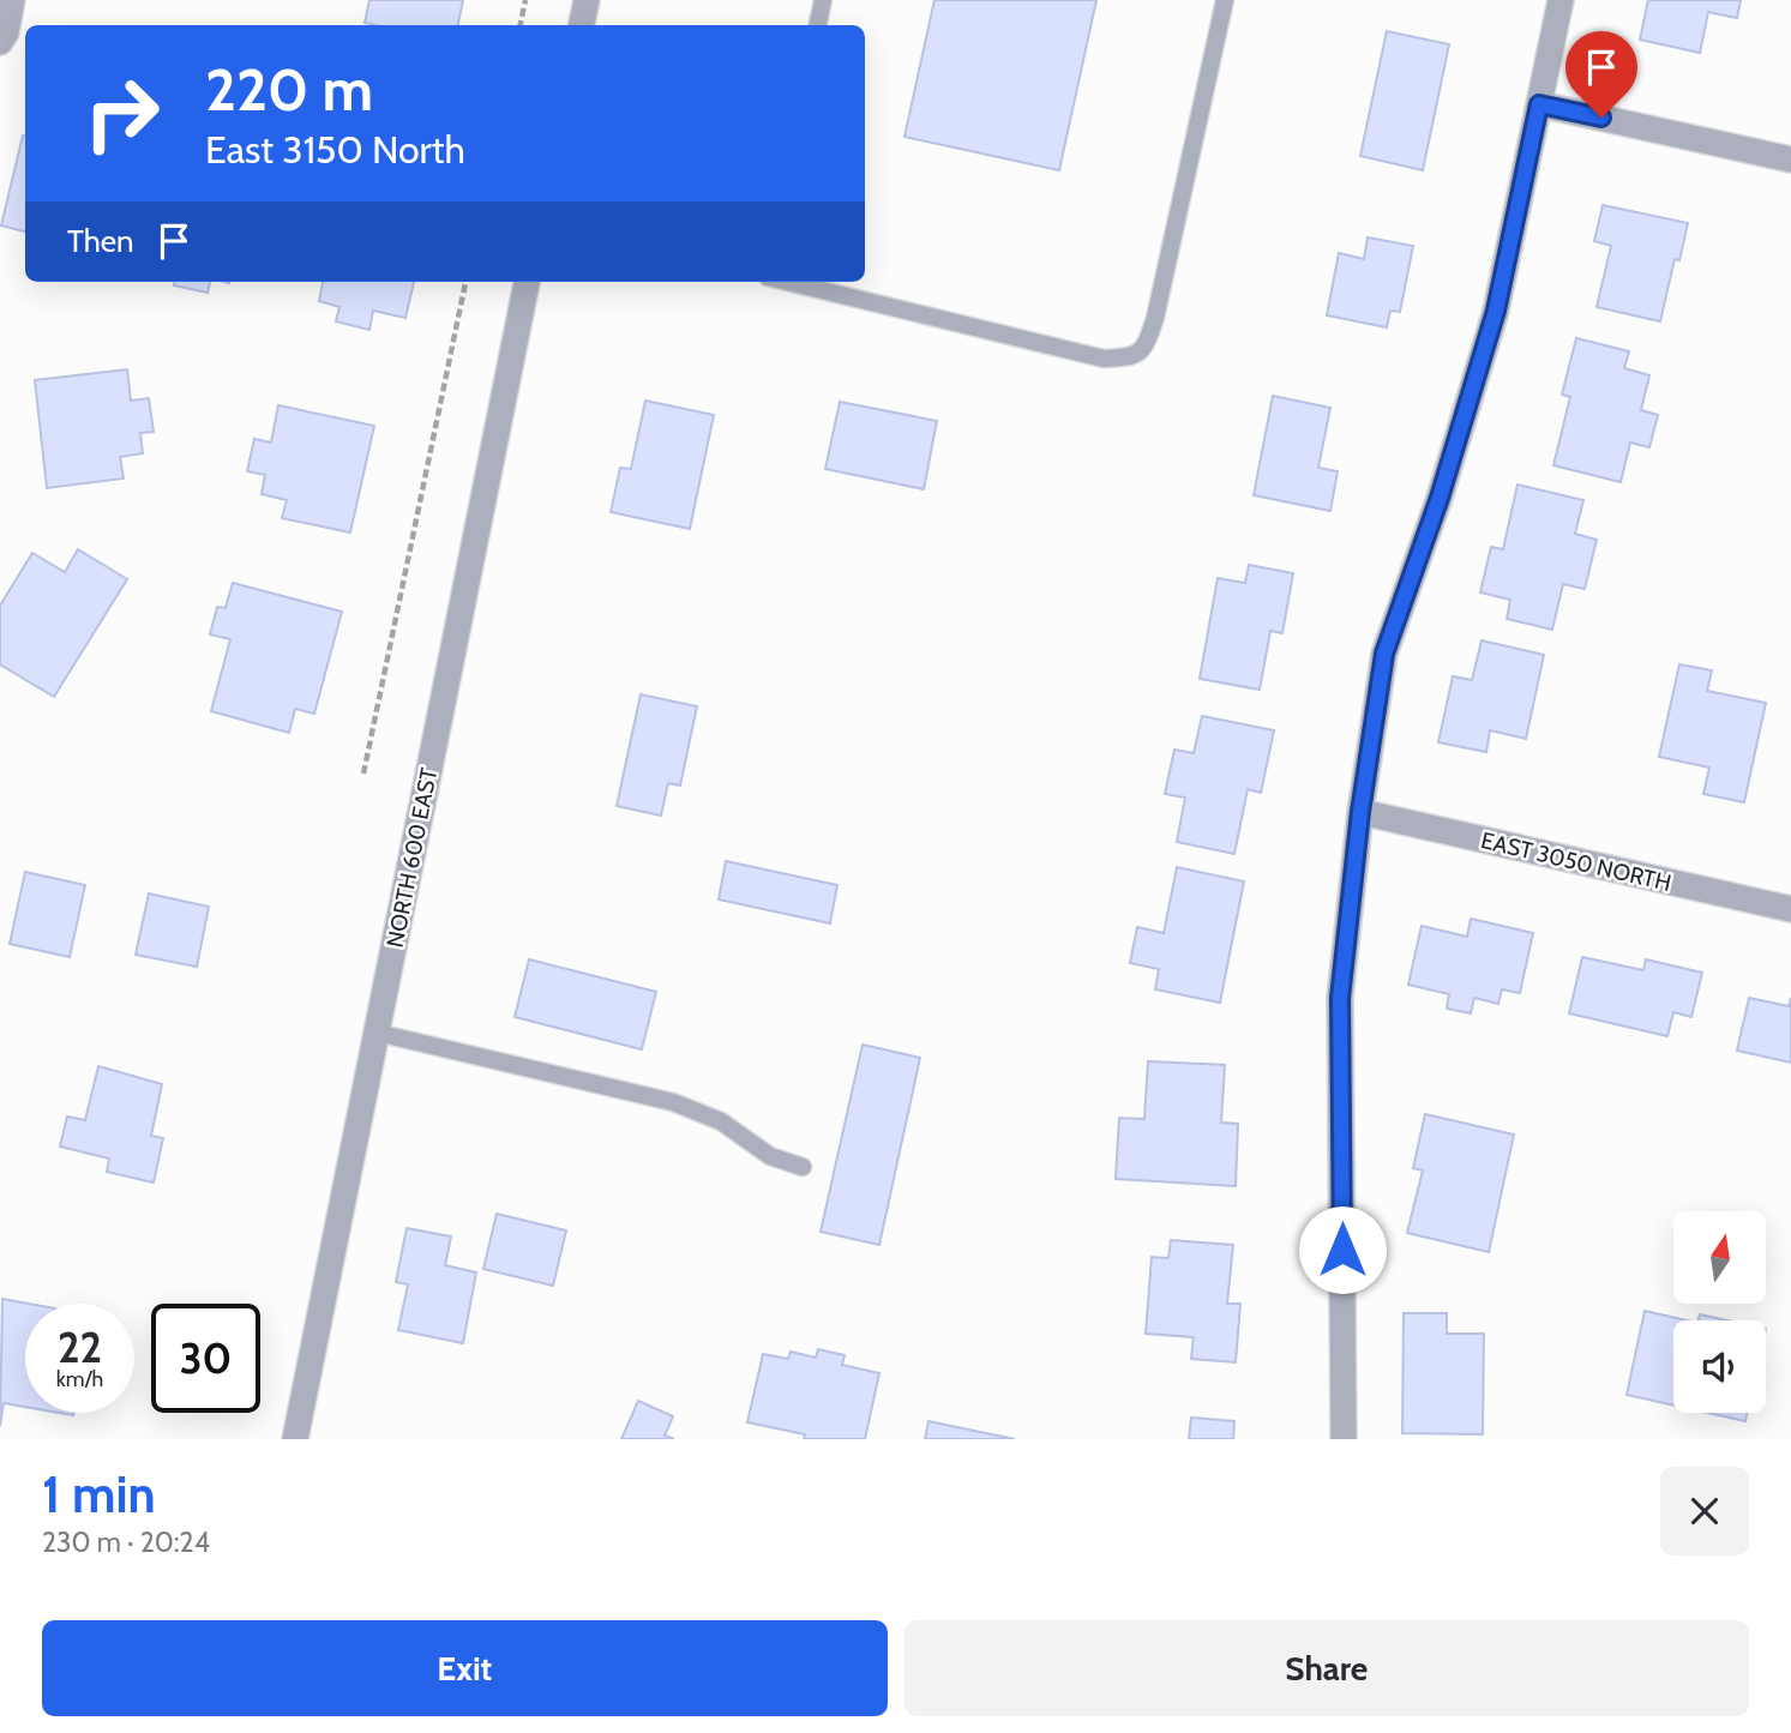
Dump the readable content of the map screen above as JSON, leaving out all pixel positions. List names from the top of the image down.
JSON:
{
  "streets": {
    "street": ["NORTH 600 EAST", "EAST 3050 NORTH"]
  },
  "north": "top",
  "page": {
    "turn": ["220 m", "East 3150 North"],
    "then": "Then",
    "speed": "22 km/h",
    "limit": "30",
    "heading": ["1 min", "230 m · 20:24"],
    "buttons": ["Exit", "Share"]
  }
}
